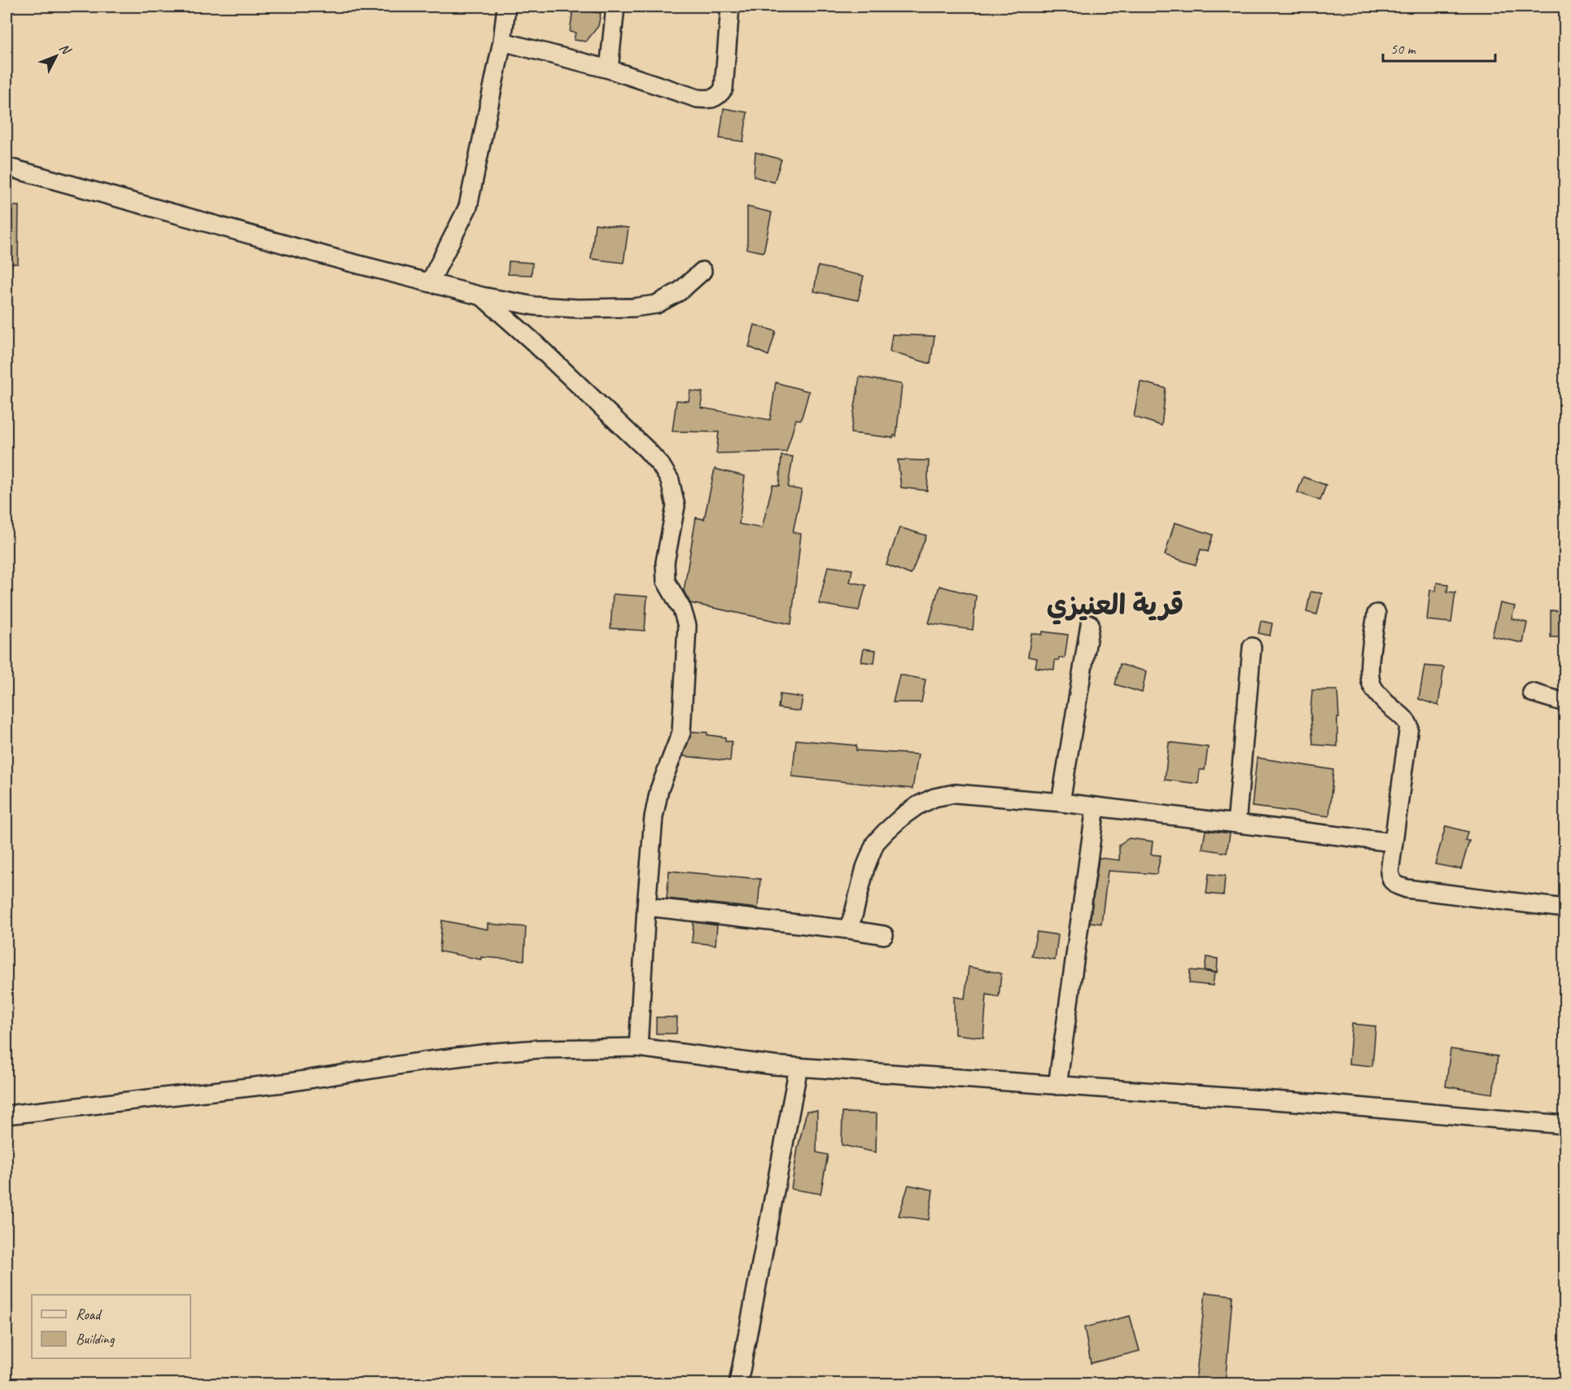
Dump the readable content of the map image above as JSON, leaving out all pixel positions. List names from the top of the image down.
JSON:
{
  "districts": ["قرية العنيزي"],
  "legend": ["Road", "Building"],
  "scale_bar": "50 m",
  "north": "top right"
}
